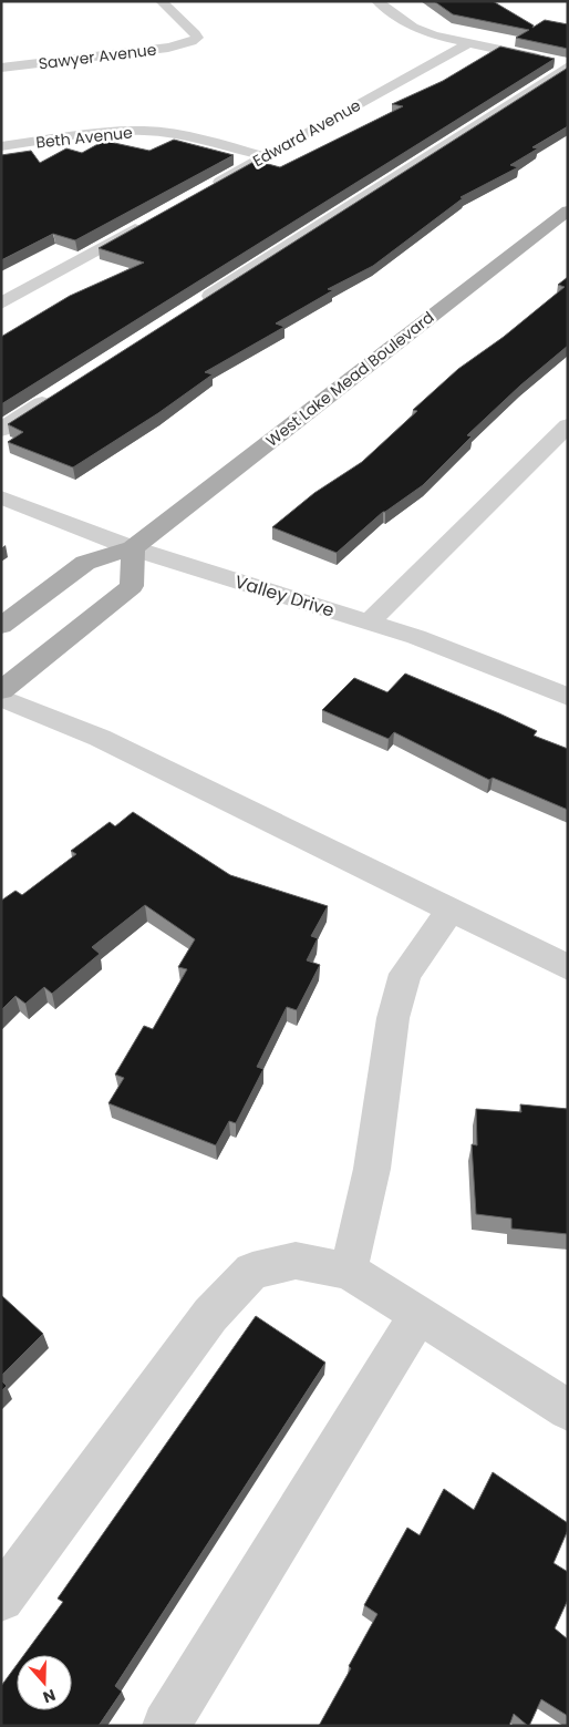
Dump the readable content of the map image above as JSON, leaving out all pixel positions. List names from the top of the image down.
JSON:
{
  "streets": {
    "main road": ["West Lake Mead Boulevard"],
    "street": [
      "Sawyer Avenue",
      "Edward Avenue",
      "Beth Avenue",
      "Valley Drive"
    ]
  },
  "crossings": [
    ["Edward Avenue", "Beth Avenue"],
    ["West Lake Mead Boulevard", "Valley Drive"]
  ],
  "north": "bottom"
}
